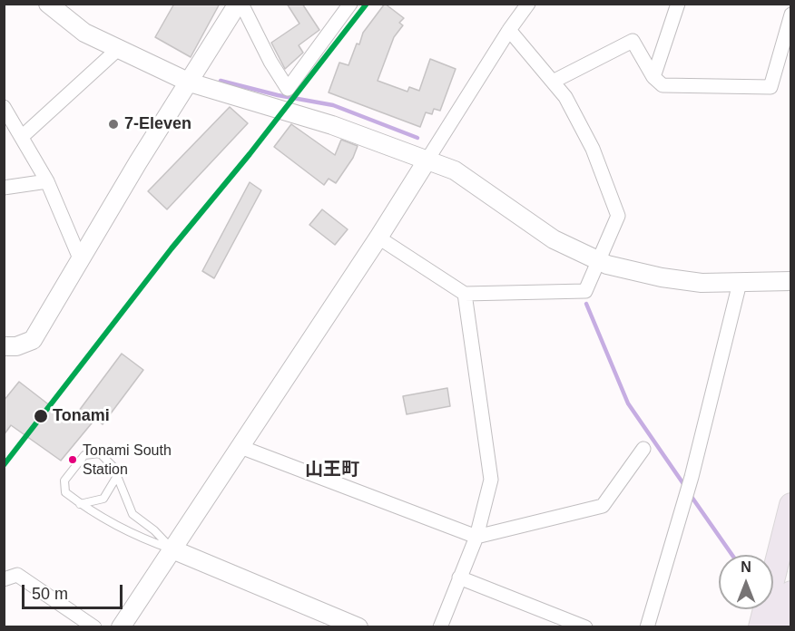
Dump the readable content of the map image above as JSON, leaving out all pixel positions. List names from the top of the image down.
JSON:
{
  "districts": ["山王町"],
  "places": ["7-Eleven", "Tonami", "Tonami South Station"],
  "scale_bar": "50 m",
  "north": "top"
}
